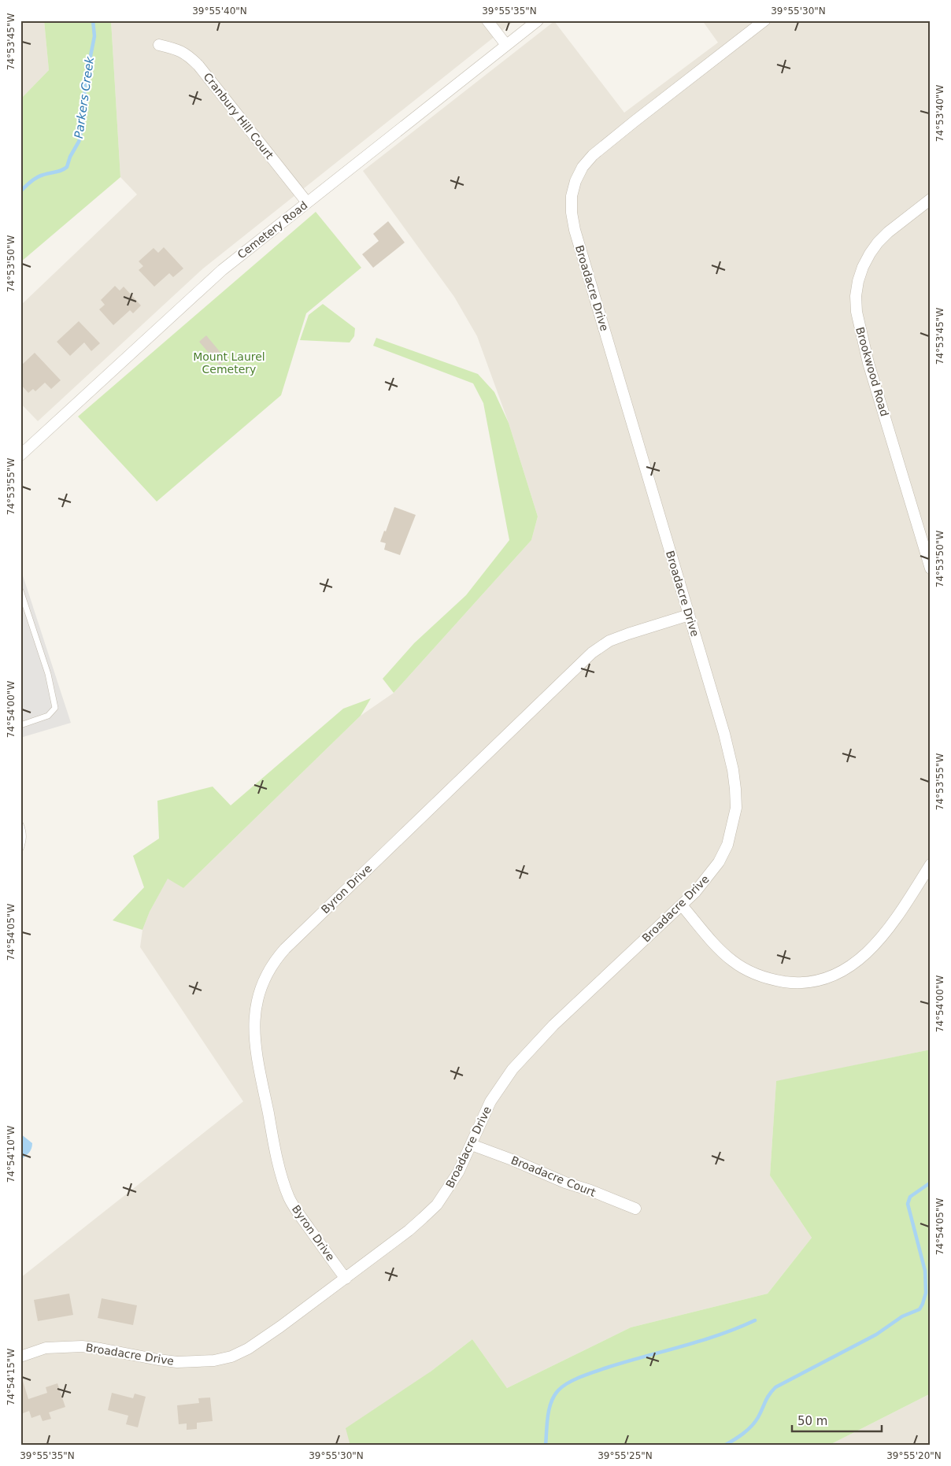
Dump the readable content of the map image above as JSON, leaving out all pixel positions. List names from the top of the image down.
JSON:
{
  "streets": {
    "street": [
      "Cranbury Hill Court",
      "Cemetery Road",
      "Broadacre Drive",
      "Brookwood Road",
      "Byron Drive",
      "Broadacre Court"
    ]
  },
  "crossings": [
    ["Cranbury Hill Court", "Cemetery Road"],
    ["Broadacre Drive", "Byron Drive"],
    ["Broadacre Drive", "Broadacre Court"]
  ],
  "water": ["Parkers Creek"],
  "parks": ["Mount Laurel Cemetery"],
  "scale_bar": "50 m",
  "coordinates": [
    "39°55'40\"N",
    "39°55'35\"N",
    "39°55'30\"N",
    "74°53'45\"W",
    "74°53'40\"W",
    "74°53'50\"W",
    "74°53'55\"W",
    "74°54'00\"W",
    "74°54'05\"W",
    "74°54'10\"W",
    "74°54'15\"W",
    "39°55'25\"N",
    "39°55'20\"N"
  ]
}
